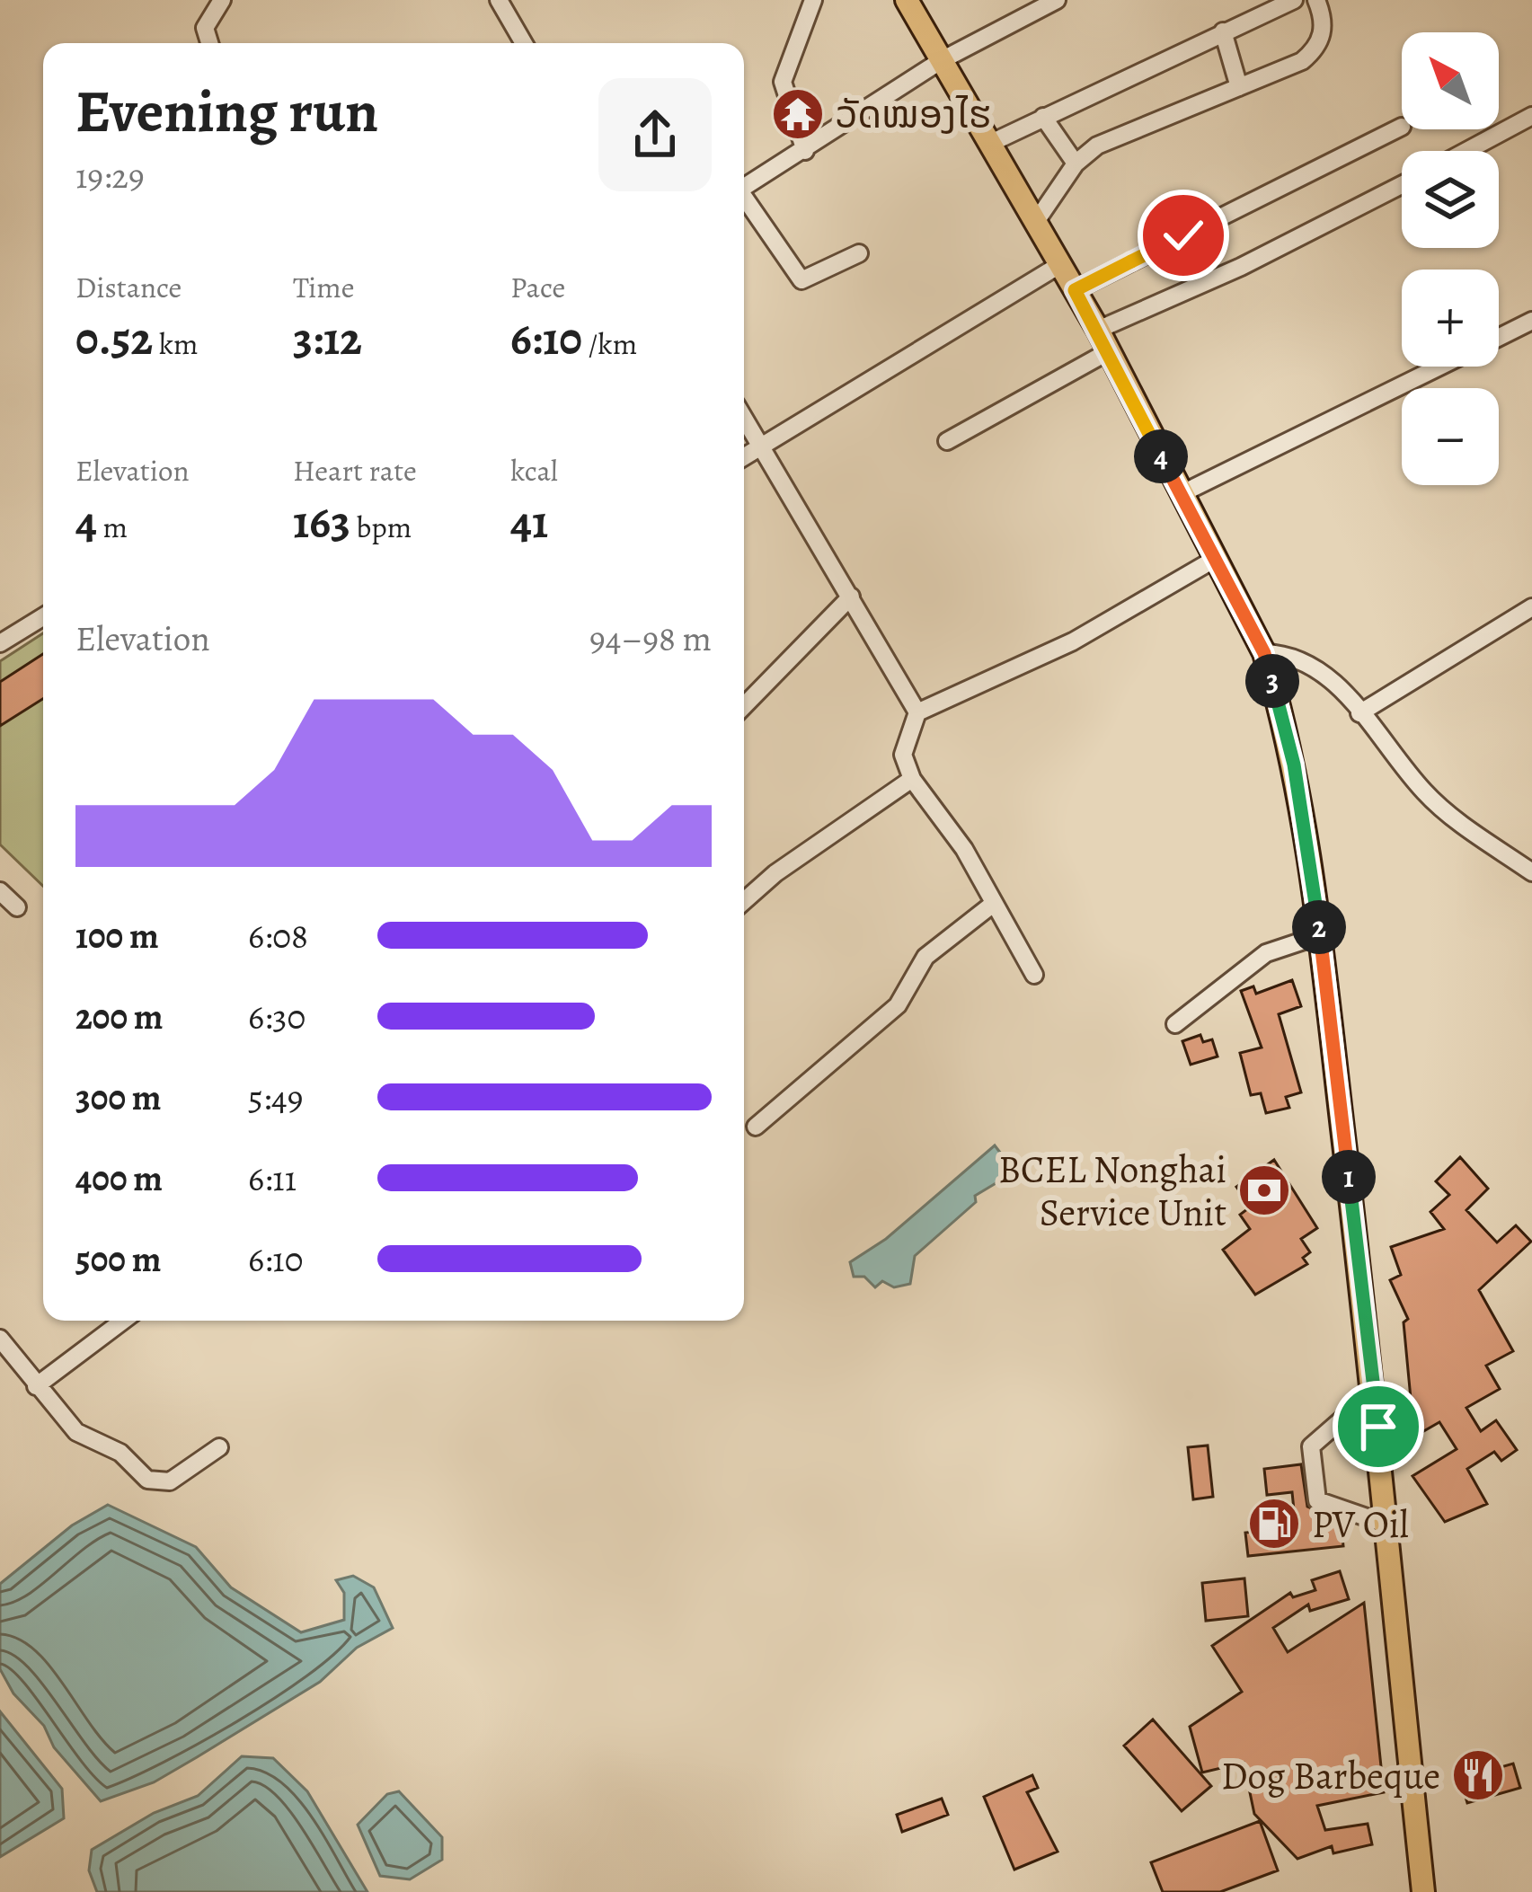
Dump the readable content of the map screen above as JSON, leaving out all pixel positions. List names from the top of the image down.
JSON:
{
  "places": {
    "temple": ["ວັດໝອງໄຮ"],
    "bank": ["BCEL Nonghai Service Unit"],
    "fuel station": ["PV Oil"],
    "restaurant": ["Dog Barbeque"]
  },
  "north": "top left",
  "page": {
    "map_buttons": ["+", "−"],
    "heading": ["Evening run", "19:29"],
    "stats": [
      ["Distance", "0.52 km"],
      ["Time", "3:12"],
      ["Pace", "6:10 /km"],
      ["Elevation", "4 m"],
      ["Heart rate", "163 bpm"],
      ["kcal", "41"]
    ],
    "pins": [
      "4",
      "3",
      "2",
      "1"
    ],
    "chart": ["Elevation", "94–98 m"],
    "list": [
      {
        "name": "100 m",
        "note": "6:08"
      },
      {
        "name": "200 m",
        "note": "6:30"
      },
      {
        "name": "300 m",
        "note": "5:49"
      },
      {
        "name": "400 m",
        "note": "6:11"
      },
      {
        "name": "500 m",
        "note": "6:10"
      }
    ]
  }
}
